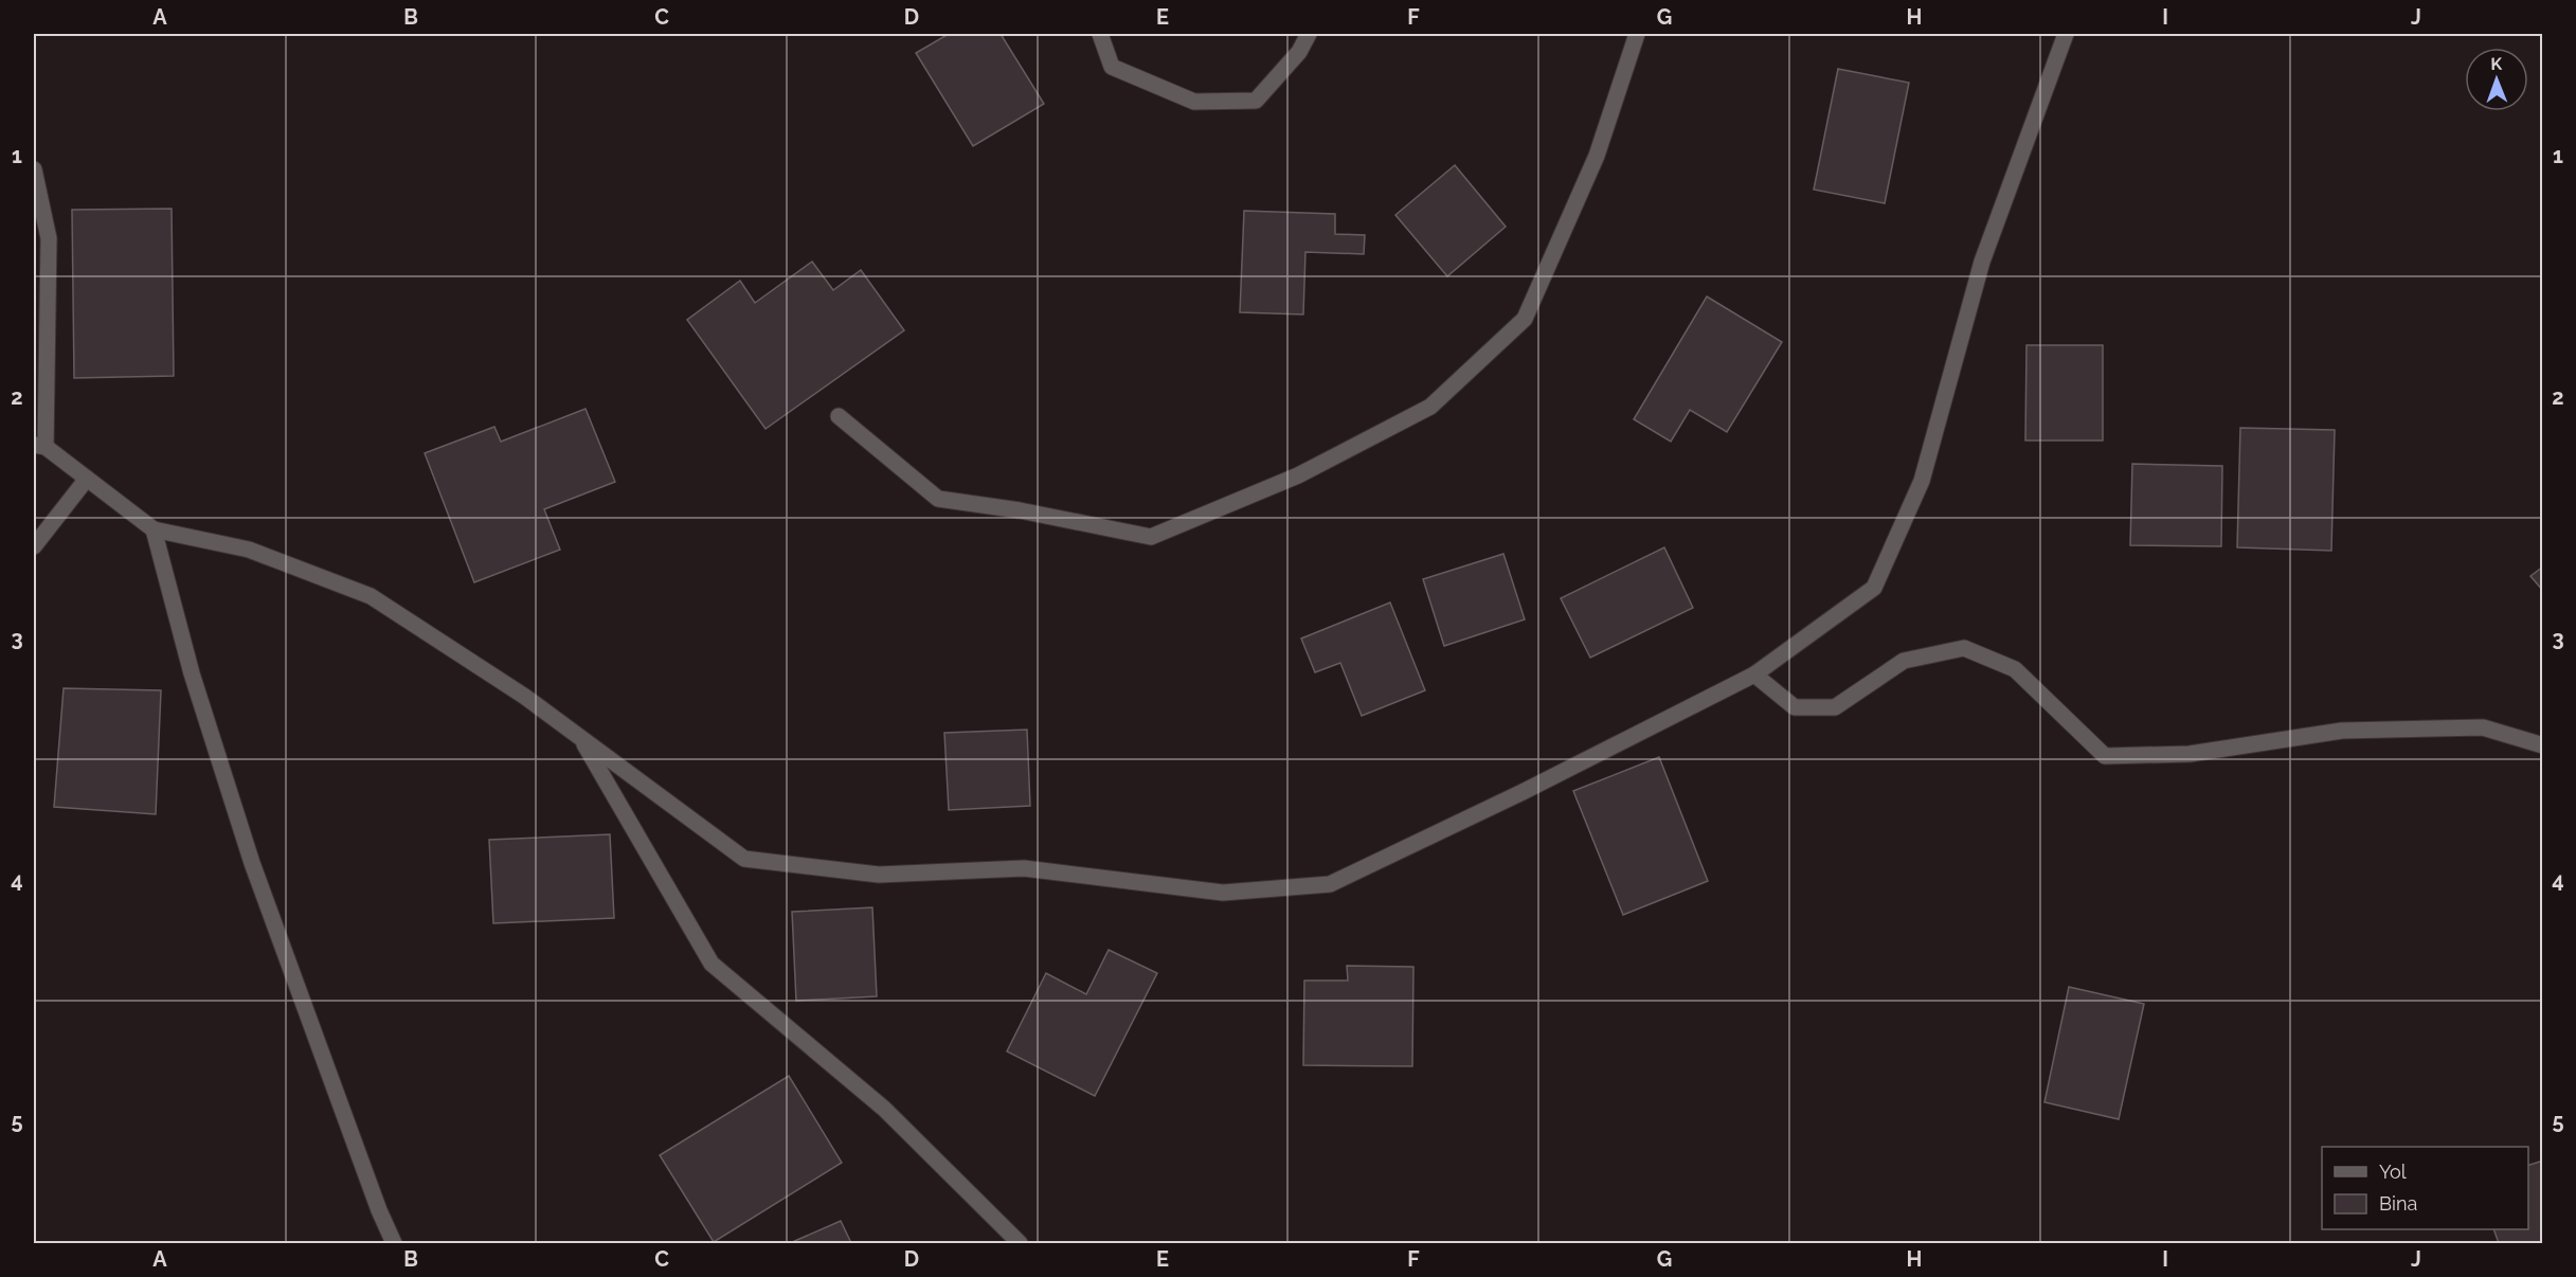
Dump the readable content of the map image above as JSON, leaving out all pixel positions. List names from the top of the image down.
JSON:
{
  "legend": ["Yol", "Bina"],
  "north": "top",
  "grid": {
    "columns": [
      "A",
      "B",
      "C",
      "D",
      "E",
      "F",
      "G",
      "H",
      "I",
      "J"
    ],
    "rows": [
      "1",
      "2",
      "3",
      "4",
      "5"
    ]
  }
}
